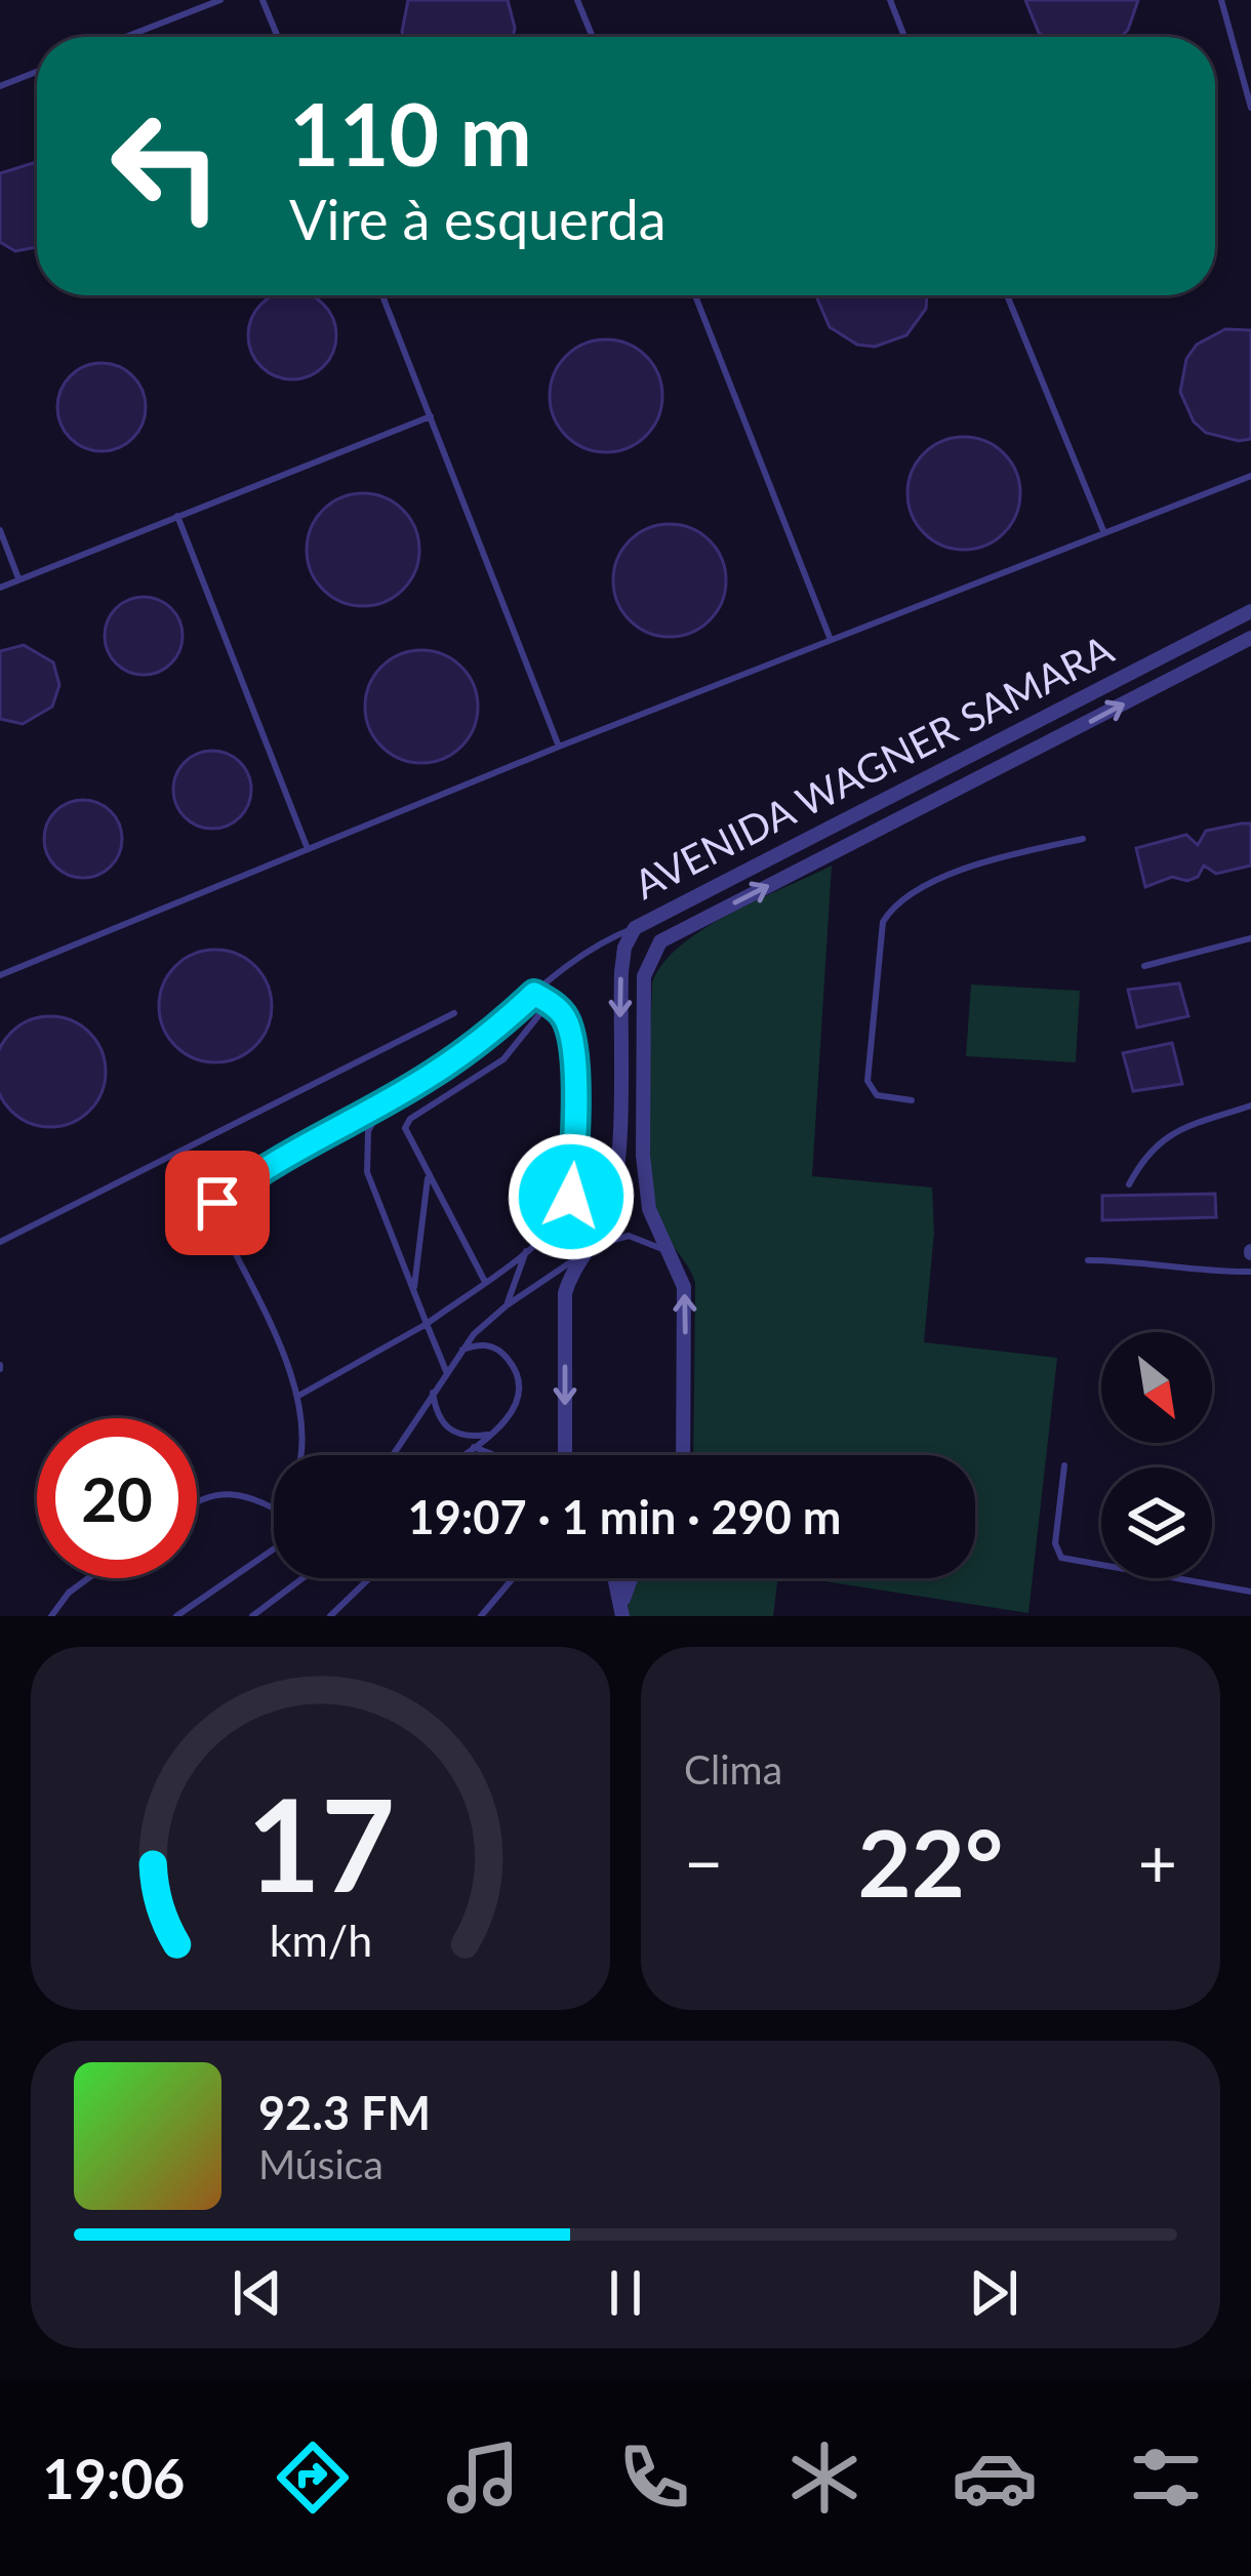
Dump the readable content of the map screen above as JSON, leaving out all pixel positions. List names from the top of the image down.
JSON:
{
  "streets": {
    "street": ["AVENIDA WAGNER SAMARA"]
  },
  "north": "bottom right",
  "page": {
    "turn": ["110 m", "Vire à esquerda"],
    "limit": "20",
    "trip": "19:07 · 1 min · 290 m",
    "tile": "Clima",
    "heat": ["−", "22°", "+"],
    "song": ["92.3 FM", "Música"],
    "tabs": "19:06",
    "gauge": ["17", "km/h"]
  }
}
